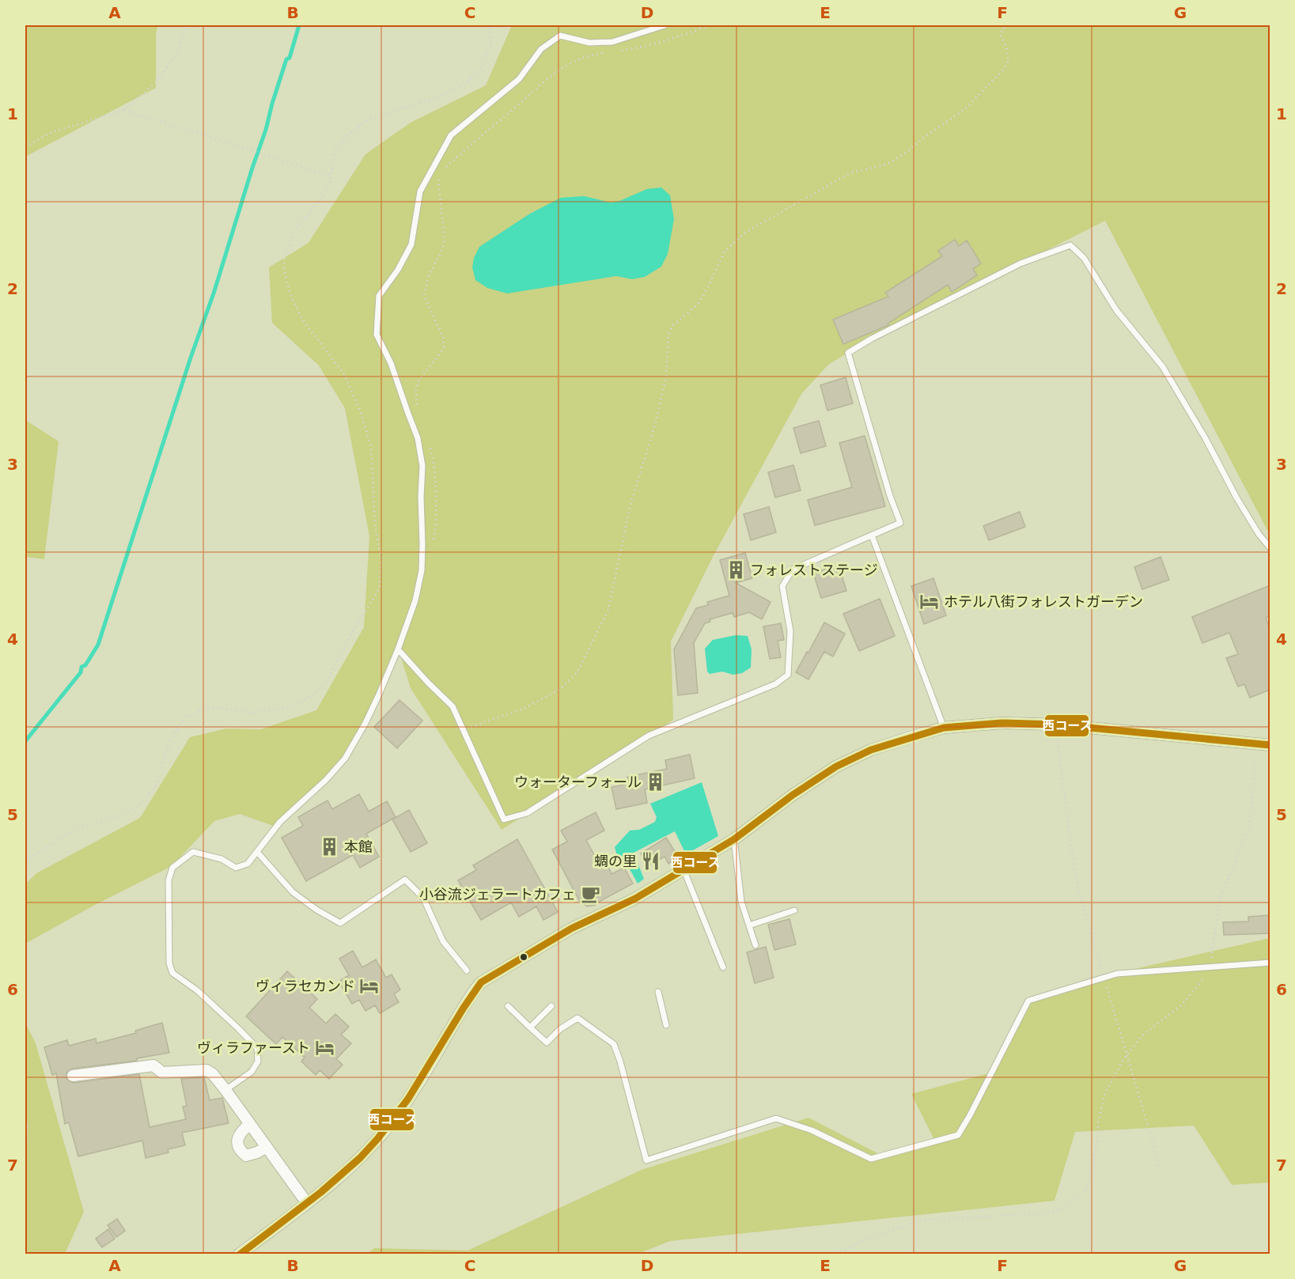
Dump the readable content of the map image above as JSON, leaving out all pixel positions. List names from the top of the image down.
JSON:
{
  "places": {
    "building": ["フォレストステージ", "ウォーターフォール", "本館"],
    "hotel": ["ホテル八街フォレストガーデン", "ヴィラセカンド", "ヴィラファースト"],
    "restaurant": ["蜩の里"],
    "cafe": ["小谷流ジェラートカフェ"]
  },
  "lines": ["transit line 西コース"],
  "grid": {
    "columns": [
      "A",
      "B",
      "C",
      "D",
      "E",
      "F",
      "G"
    ],
    "rows": [
      "1",
      "2",
      "3",
      "4",
      "5",
      "6",
      "7"
    ]
  }
}
